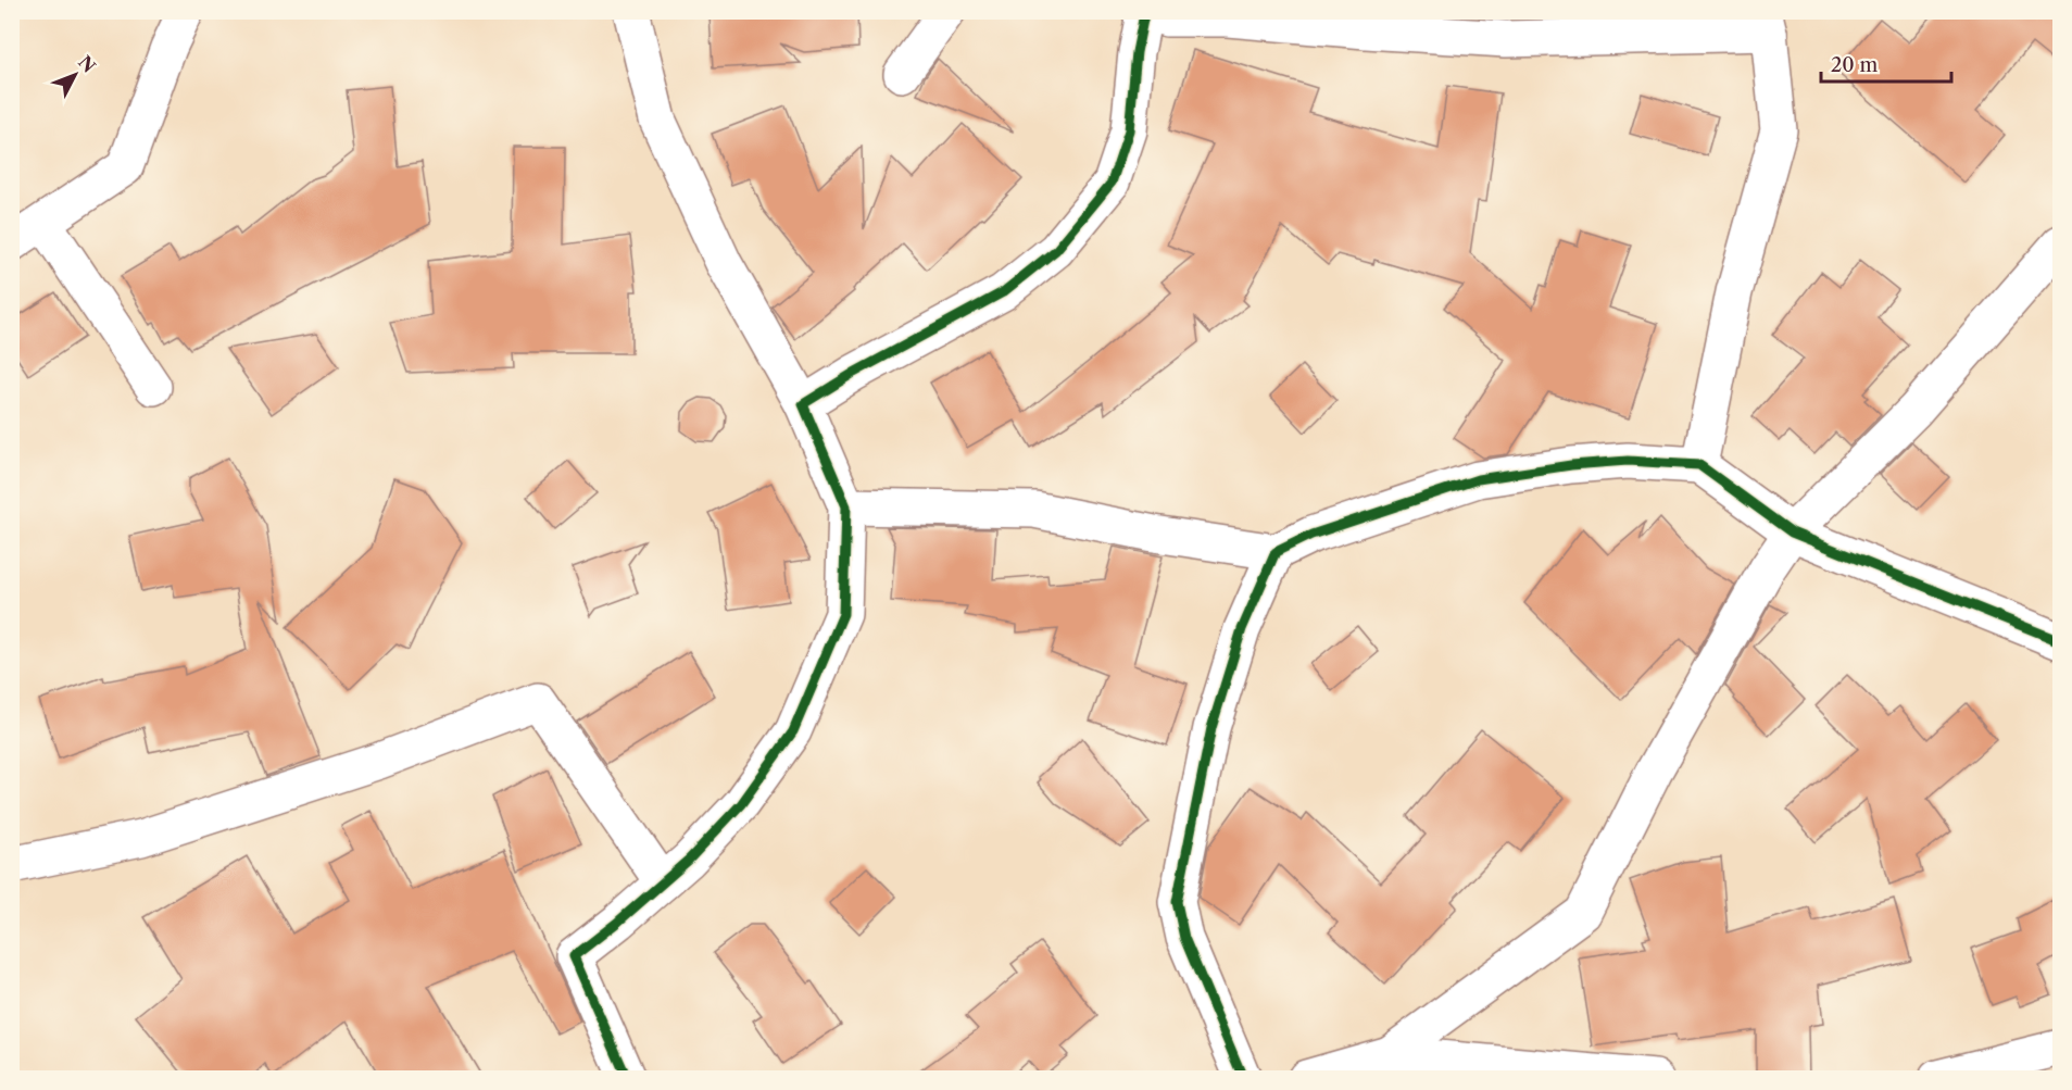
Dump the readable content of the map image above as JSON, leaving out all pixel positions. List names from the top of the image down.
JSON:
{
  "scale_bar": "20 m",
  "north": "top right"
}
